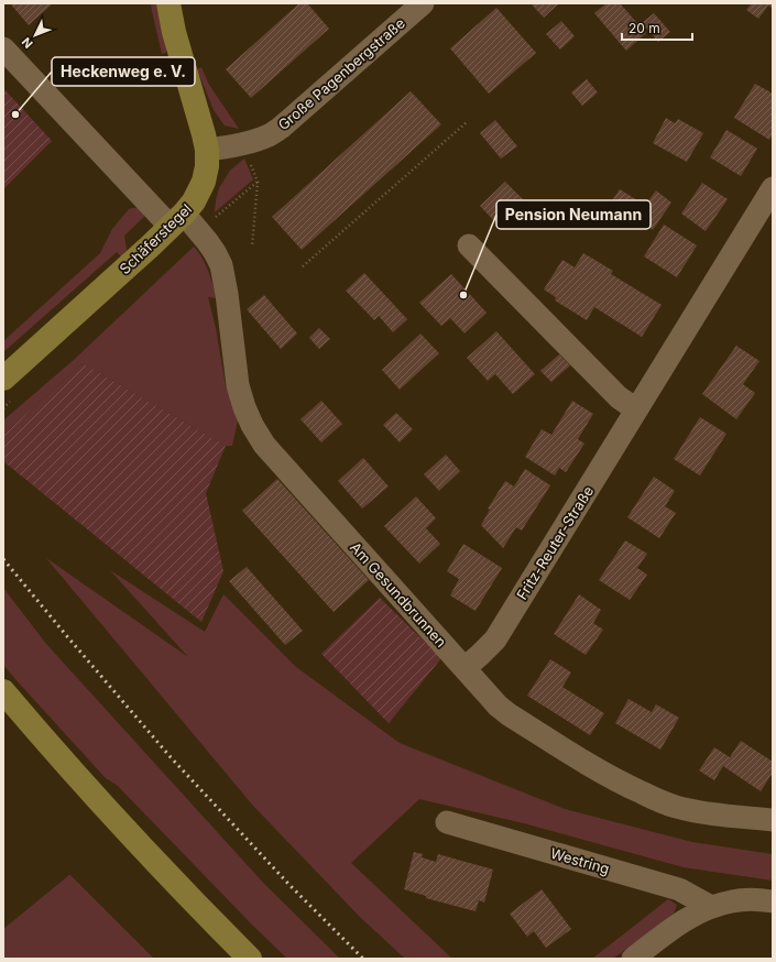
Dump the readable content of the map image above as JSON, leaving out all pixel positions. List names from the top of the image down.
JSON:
{
  "streets": {
    "main road": ["Schäferstegel"],
    "street": [
      "Große Pagenbergstraße",
      "Fritz-Reuter-Straße",
      "Am Gesundbrunnen",
      "Westring"
    ]
  },
  "crossings": [
    ["Große Pagenbergstraße", "Schäferstegel"],
    ["Schäferstegel", "Am Gesundbrunnen"],
    ["Fritz-Reuter-Straße", "Am Gesundbrunnen"]
  ],
  "places": ["Heckenweg e. V.", "Pension Neumann"],
  "scale_bar": "20 m",
  "north": "bottom left"
}
